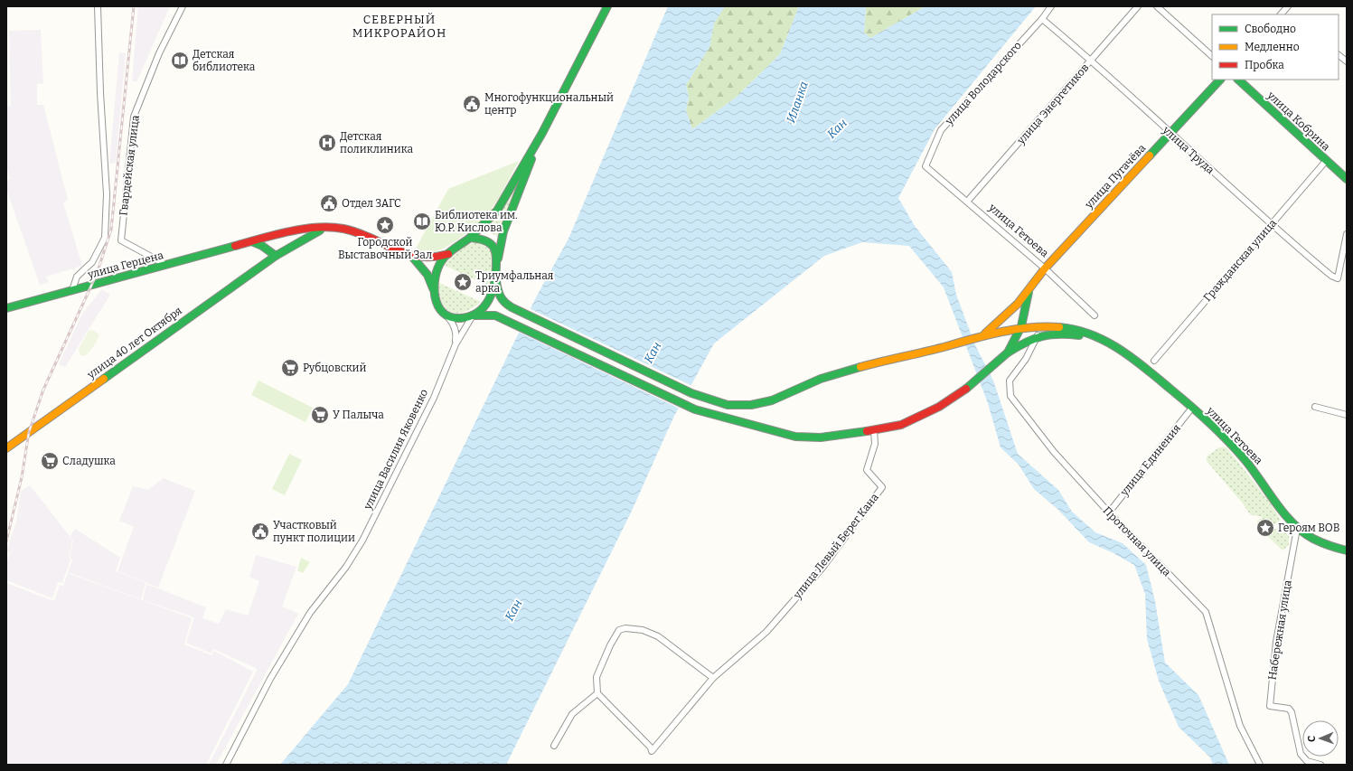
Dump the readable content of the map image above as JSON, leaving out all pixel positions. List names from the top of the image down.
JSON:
{
  "streets": {
    "main road": [
      "улица Кобрина",
      "улица Пугачёва",
      "улица Гетоева",
      "улица Герцена",
      "улица 40 лет Октября"
    ],
    "street": [
      "улица Володарского",
      "улица Энергетиков",
      "улица Труда",
      "Гвардейская улица",
      "Гражданская улица",
      "улица Василия Яковенко",
      "улица Единения",
      "Проточная улица",
      "улица Левый Берег Кана",
      "Набережная улица"
    ]
  },
  "crossings": [
    ["улица Володарского", "улица Труда"],
    ["улица Володарского", "улица Гетоева"],
    ["улица Энергетиков", "улица Труда"],
    ["улица Энергетиков", "улица Гетоева"],
    ["улица Кобрина", "Гражданская улица"],
    ["улица Труда", "улица Пугачёва"],
    ["улица Труда", "Гражданская улица"],
    ["Гвардейская улица", "улица Герцена"],
    ["улица Пугачёва", "улица Гетоева"],
    ["улица Гетоева", "улица Единения"],
    ["улица Гетоева", "Набережная улица"],
    ["улица Герцена", "улица 40 лет Октября"],
    ["улица Единения", "Проточная улица"]
  ],
  "districts": ["СЕВЕРНЫЙ МИКРОРАЙОН"],
  "water": ["Иланка", "Кан"],
  "places": {
    "library": ["Детская библиотека", "Библиотека им. Ю.Р. Кислова"],
    "public building": ["Многофункциональный центр", "Отдел ЗАГС", "Участковый пункт полиции"],
    "hospital": ["Детская поликлиника"],
    "place": ["Городской Выставочный Зал", "Триумфальная арка", "Героям ВОВ"],
    "supermarket": ["Рубцовский", "У Палыча", "Сладушка"]
  },
  "legend": ["Свободно", "Медленно", "Пробка"],
  "north": "left"
}
